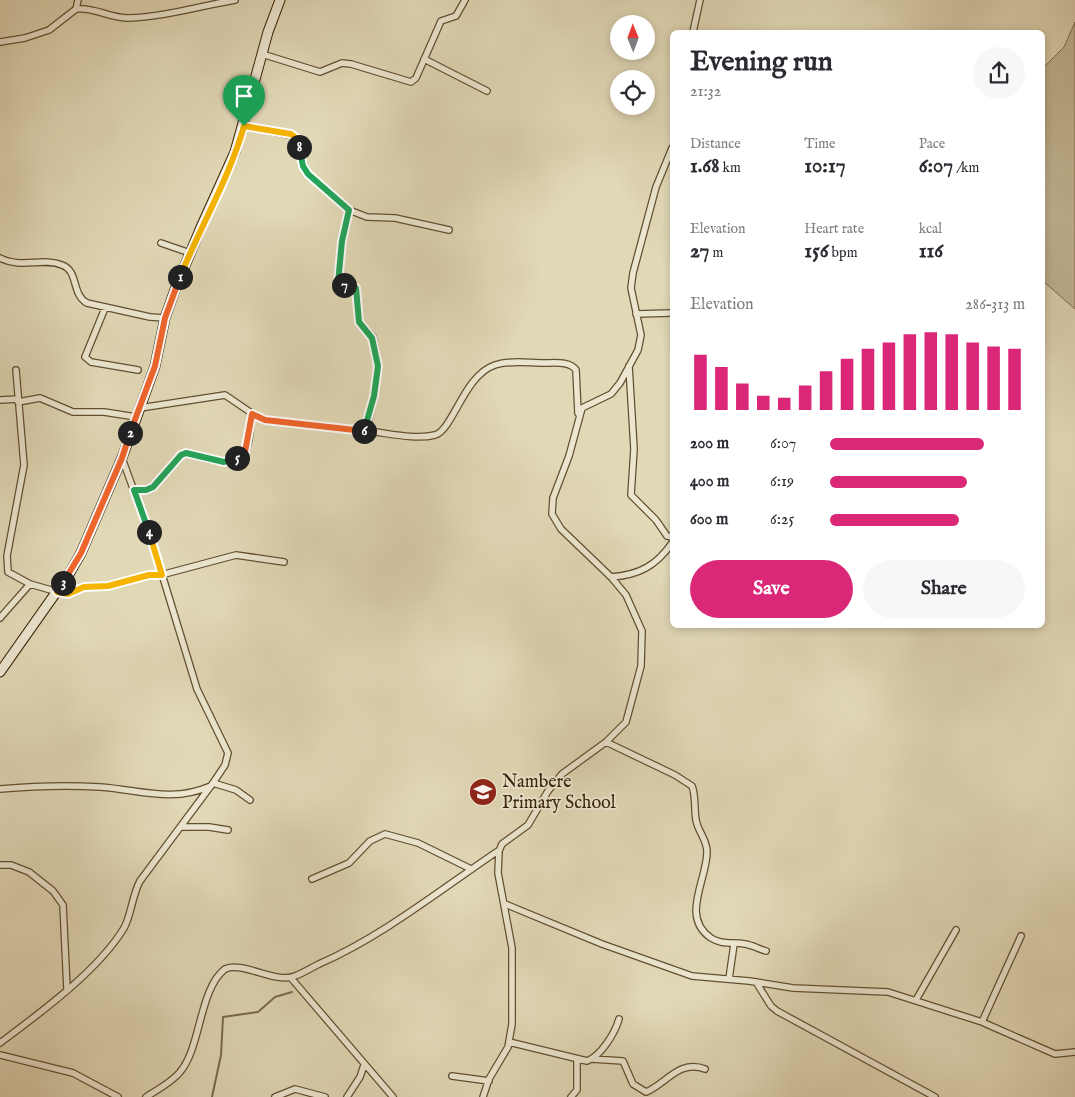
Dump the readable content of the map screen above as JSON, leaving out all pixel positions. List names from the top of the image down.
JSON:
{
  "places": {
    "school or university": ["Nambere Primary School"]
  },
  "north": "top",
  "page": {
    "heading": ["Evening run", "21:32"],
    "stats": [
      ["Distance", "1.68 km"],
      ["Time", "10:17"],
      ["Pace", "6:07 /km"],
      ["Elevation", "27 m"],
      ["Heart rate", "156 bpm"],
      ["kcal", "116"]
    ],
    "pins": [
      "8",
      "1",
      "7",
      "6",
      "2",
      "5",
      "4",
      "3"
    ],
    "chart": ["Elevation", "286–313 m"],
    "list": [
      {
        "name": "200 m",
        "note": "6:07"
      },
      {
        "name": "400 m",
        "note": "6:19"
      },
      {
        "name": "600 m",
        "note": "6:25"
      }
    ],
    "buttons": ["Save", "Share"]
  }
}
